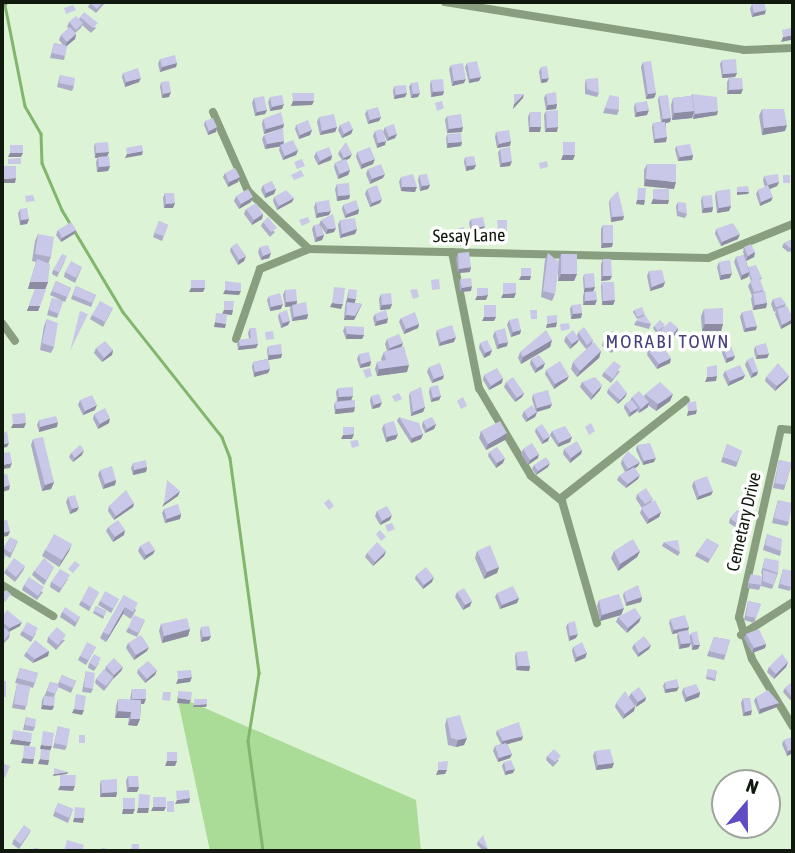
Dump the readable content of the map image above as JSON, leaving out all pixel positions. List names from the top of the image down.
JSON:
{
  "streets": {
    "street": ["Sesay Lane", "Cemetary Drive"]
  },
  "districts": ["MORABI TOWN"],
  "north": "top"
}
